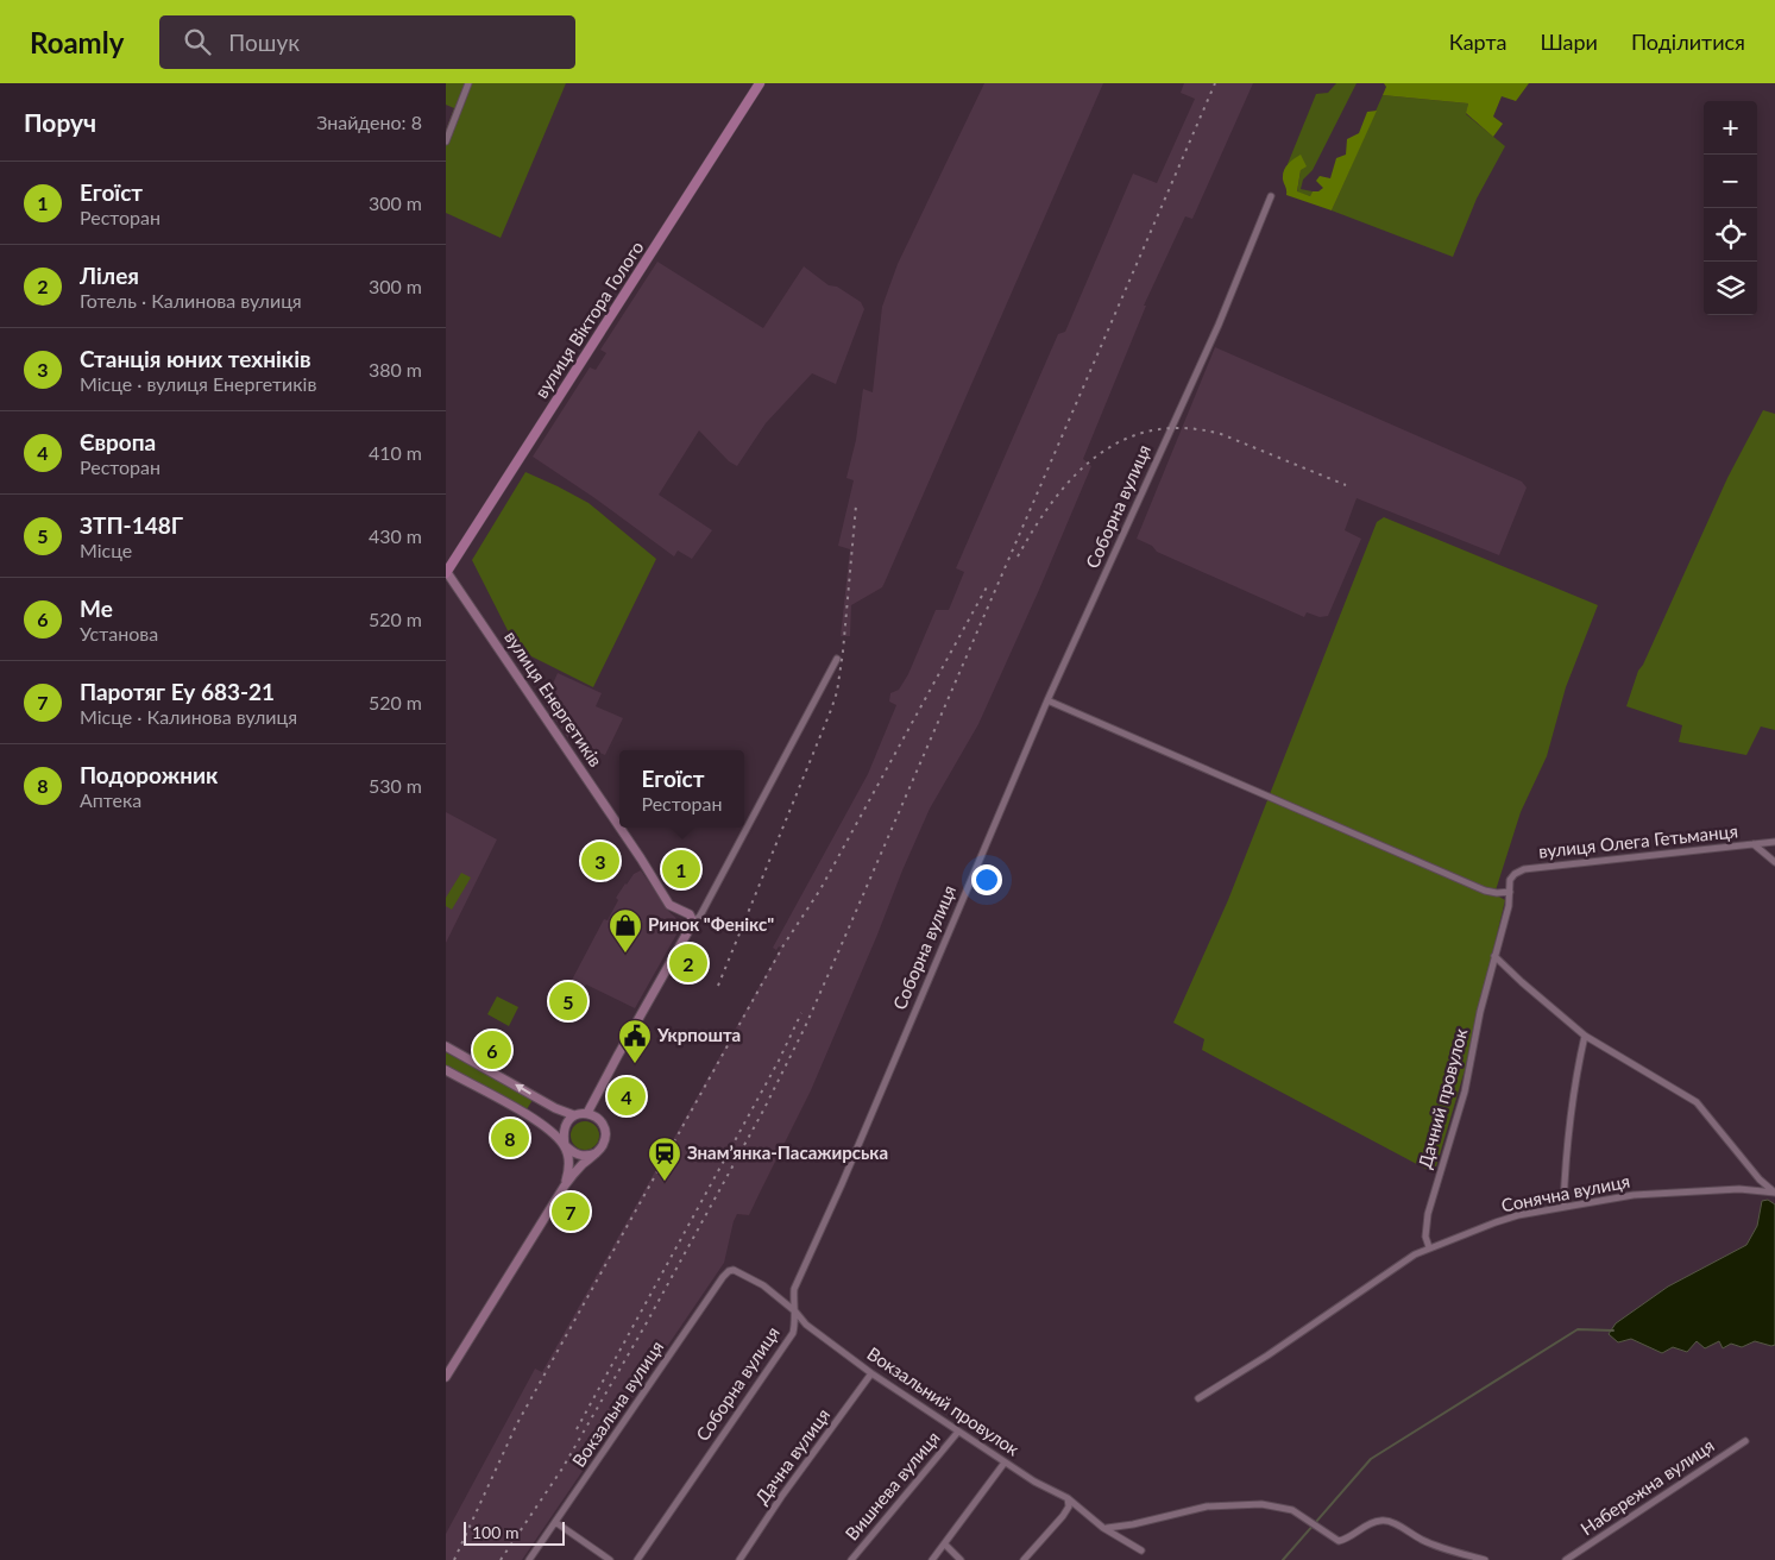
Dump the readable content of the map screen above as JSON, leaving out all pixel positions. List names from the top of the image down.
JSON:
{
  "streets": {
    "main road": ["вулиця Віктора Голого"],
    "street": [
      "Соборна вулиця",
      "вулиця Енергетиків",
      "вулиця Олега Гетьманця",
      "Дачний провулок",
      "Сонячна вулиця",
      "Вокзальний провулок",
      "Вокзальна вулиця",
      "Дачна вулиця",
      "Вишнева вулиця",
      "Набережна вулиця"
    ]
  },
  "crossings": [
    ["вулиця Віктора Голого", "вулиця Енергетиків"],
    ["Соборна вулиця", "Вокзальний провулок"],
    ["вулиця Олега Гетьманця", "Дачний провулок"],
    ["Дачний провулок", "Сонячна вулиця"],
    ["Вокзальний провулок", "Вокзальна вулиця"],
    ["Вокзальний провулок", "Дачна вулиця"],
    ["Вокзальний провулок", "Вишнева вулиця"]
  ],
  "places": {
    "shop": ["Ринок \"Фенікс\""],
    "public building": ["Укрпошта"],
    "station": ["Знам’янка-Пасажирська"]
  },
  "scale_bar": "100 m",
  "page": {
    "header": "Roamly",
    "search": "Пошук",
    "nav": ["Карта", "Шари", "Поділитися"],
    "heading": ["Поруч", "Знайдено: 8"],
    "map_buttons": ["+", "−"],
    "list": [
      {
        "mark": "1",
        "name": "Егоїст",
        "note": "Ресторан",
        "value": "300 m"
      },
      {
        "mark": "2",
        "name": "Лілея",
        "note": "Готель · Калинова вулиця",
        "value": "300 m"
      },
      {
        "mark": "3",
        "name": "Станція юних техніків",
        "note": "Місце · вулиця Енергетиків",
        "value": "380 m"
      },
      {
        "mark": "4",
        "name": "Європа",
        "note": "Ресторан",
        "value": "410 m"
      },
      {
        "mark": "5",
        "name": "ЗТП-148Г",
        "note": "Місце",
        "value": "430 m"
      },
      {
        "mark": "6",
        "name": "Me",
        "note": "Установа",
        "value": "520 m"
      },
      {
        "mark": "7",
        "name": "Паротяг Еу 683-21",
        "note": "Місце · Калинова вулиця",
        "value": "520 m"
      },
      {
        "mark": "8",
        "name": "Подорожник",
        "note": "Аптека",
        "value": "530 m"
      }
    ],
    "popup": ["Егоїст", "Ресторан"],
    "pins": [
      "3",
      "1",
      "2",
      "5",
      "6",
      "4",
      "8",
      "7"
    ],
    "scale": "100 m"
  }
}
